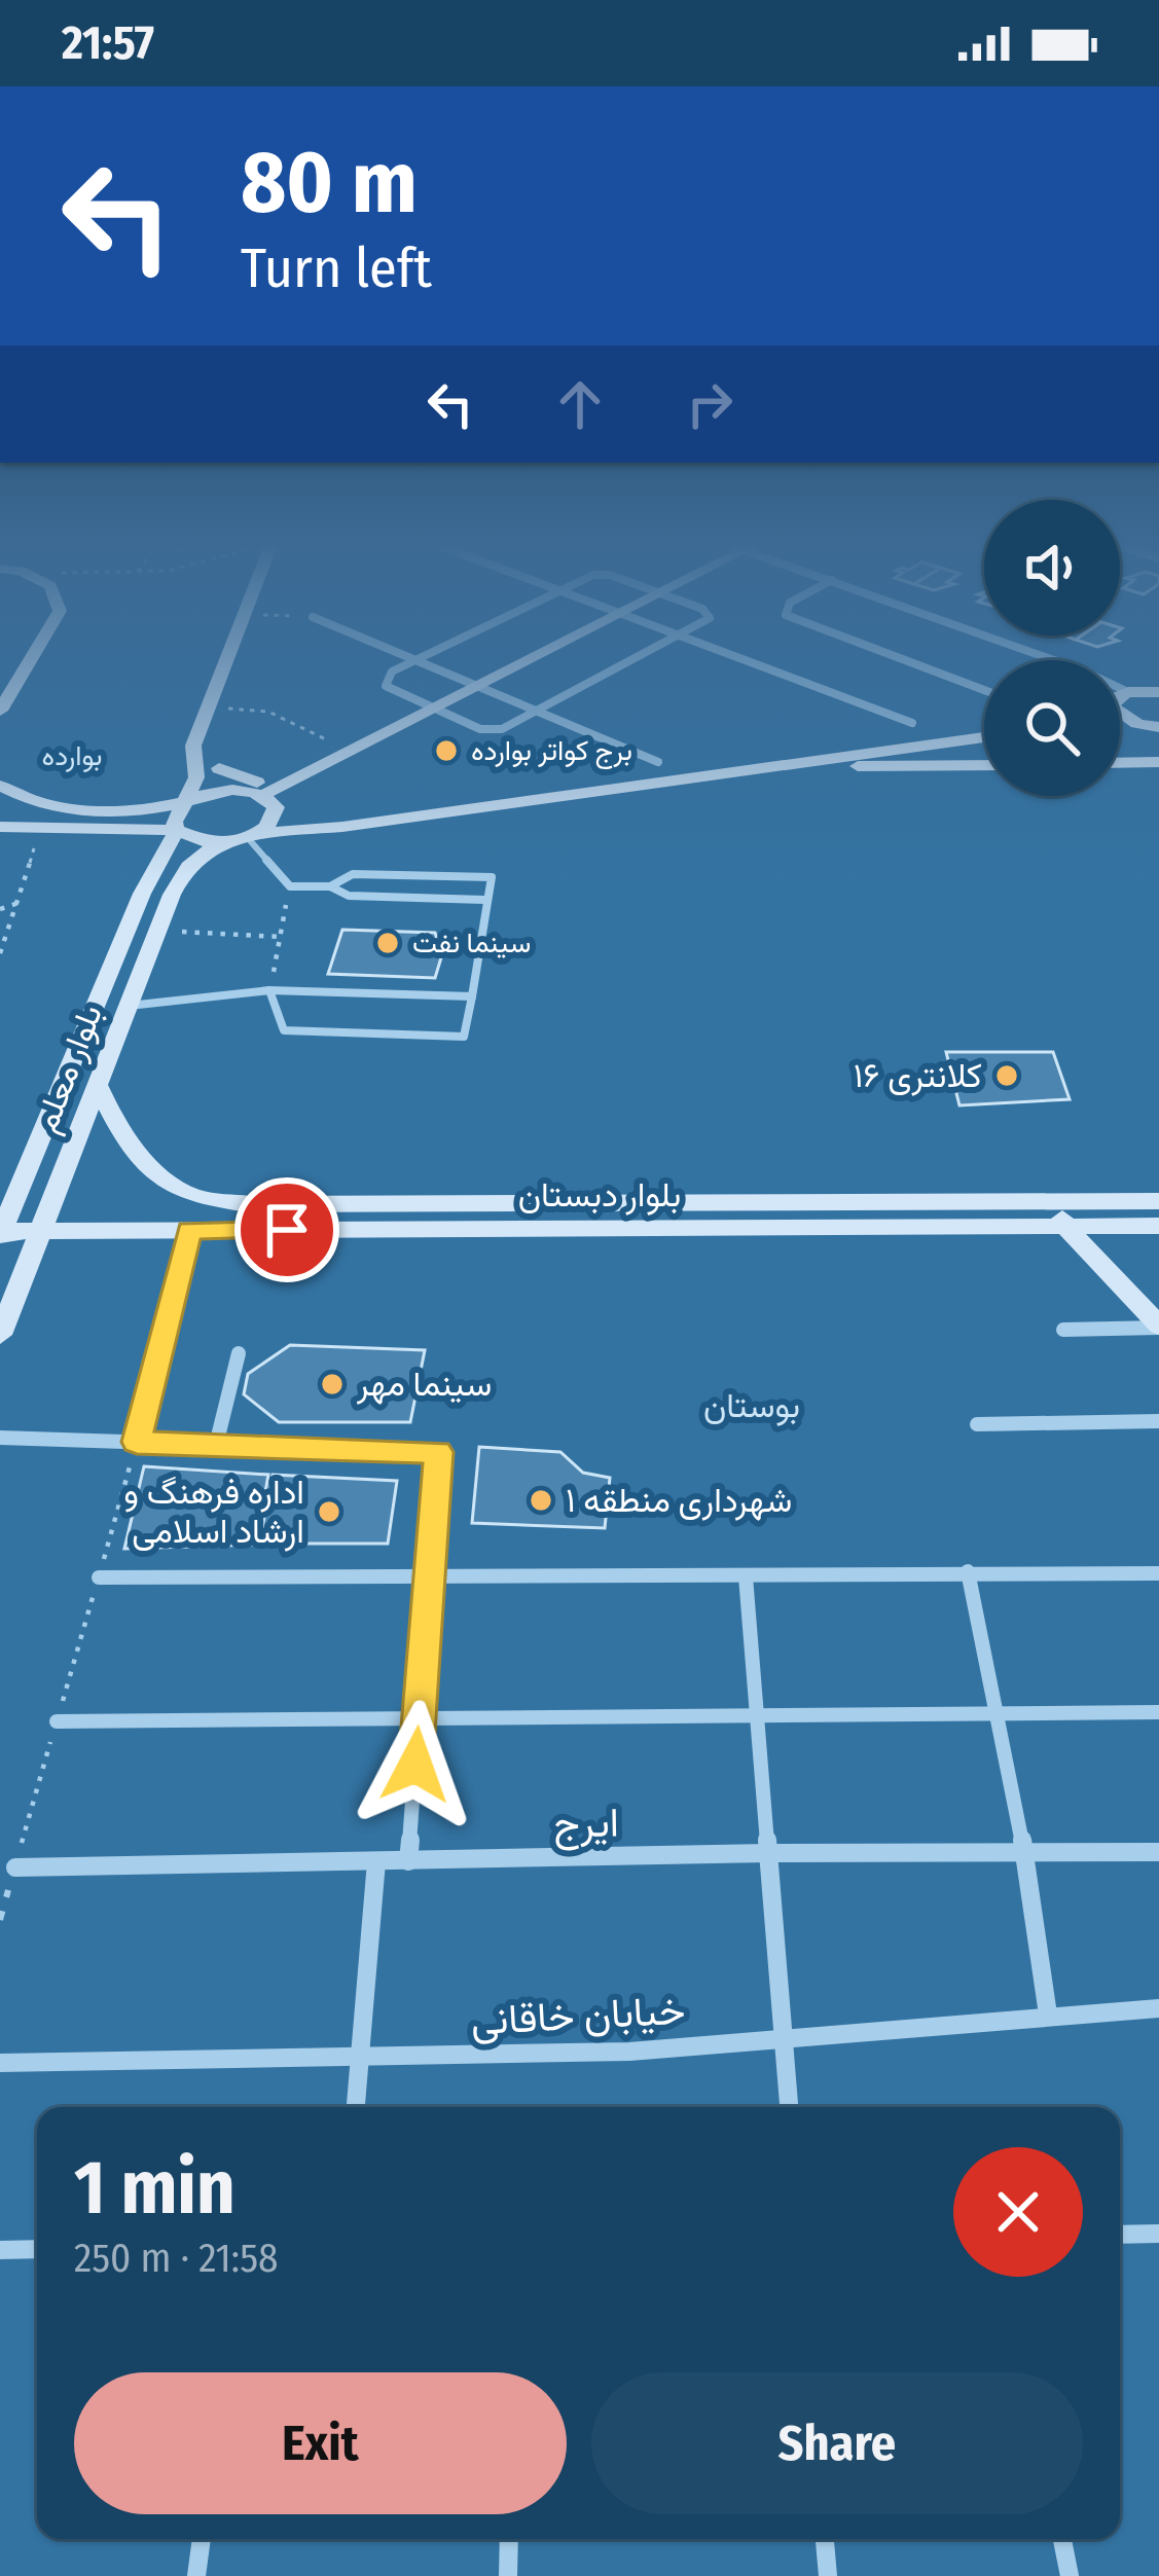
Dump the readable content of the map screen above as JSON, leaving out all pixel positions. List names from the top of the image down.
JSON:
{
  "streets": {
    "street": [
      "بلوار معلم",
      "بلوار دبستان",
      "ایرج",
      "خیابان خاقانی"
    ]
  },
  "crossings": [
    ["بلوار معلم", "بلوار دبستان"]
  ],
  "parks": ["بوارده", "بوستان"],
  "places": [
    "برج کواتر بوارده",
    "سینما نفت",
    "کلانتری ۱۶",
    "سینما مهر",
    "شهرداری منطقه ۱",
    "اداره فرهنگ و ارشاد اسلامی"
  ],
  "page": {
    "status": "21:57",
    "turn": ["80 m", "Turn left"],
    "heading": ["1 min", "250 m · 21:58"],
    "buttons": ["Exit", "Share"]
  }
}
